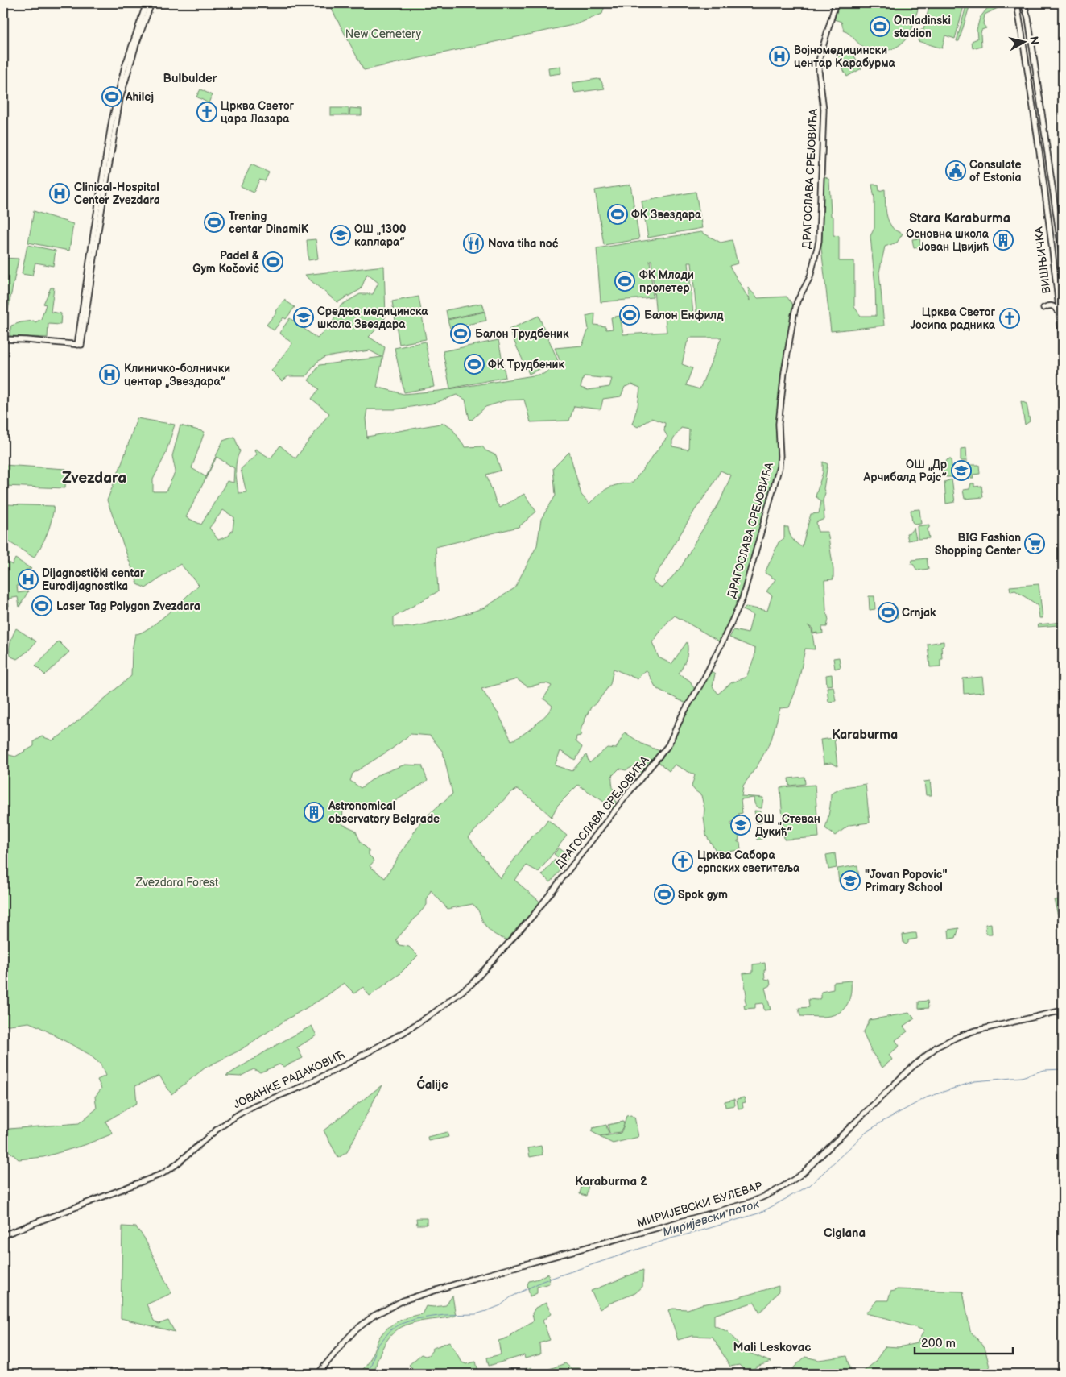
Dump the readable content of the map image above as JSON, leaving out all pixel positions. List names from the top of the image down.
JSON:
{
  "streets": {
    "main road": [
      "ДРАГОСЛАВА СРЕЈОВИЋА",
      "ВИШЊИЧКА",
      "ЈОВАНКЕ РАДАКОВИЋ",
      "МИРИЈЕВСКИ БУЛЕВАР"
    ]
  },
  "crossings": [
    ["ДРАГОСЛАВА СРЕЈОВИЋА", "ЈОВАНКЕ РАДАКОВИЋ"]
  ],
  "districts": [
    "Bulbulder",
    "Stara Karaburma",
    "Zvezdara",
    "Karaburma",
    "Ćalije",
    "Karaburma 2",
    "Ciglana",
    "Mali Leskovac"
  ],
  "water": ["Миријевски поток"],
  "parks": ["New Cemetery", "Zvezdara Forest"],
  "places": {
    "sports": [
      "Omladinski stadion",
      "Ahilej",
      "ФК Звездара",
      "Trening centar DinamiK",
      "Padel & Gym Kočović",
      "ФК Млади пролетер",
      "Балон Енфилд",
      "Балон Трудбеник",
      "ФК Трудбеник",
      "Laser Tag Polygon Zvezdara",
      "Crnjak",
      "Spok gym"
    ],
    "hospital": [
      "Војномедицински центар Карабурма",
      "Clinical-Hospital Center Zvezdara",
      "Клиничко-болнички центар „Звездара”",
      "Dijagnostički centar Eurodijagnostika"
    ],
    "church": ["Црква Светог цара Лазара", "Црква Светог Јосипа радника", "Црква Сабора српских светитеља"],
    "public building": ["Consulate of Estonia"],
    "school or university": [
      "ОШ „1300 каплара”",
      "Средња медицинска школа Звездара",
      "ОШ „Др Арчибалд Рајс”",
      "ОШ „Стеван Дукић”",
      "\"Jovan Popovic\" Primary School"
    ],
    "building": ["Основна школа Јован Цвијић", "Astronomical observatory Belgrade"],
    "restaurant": ["Nova tiha noć"],
    "supermarket": ["BIG Fashion Shopping Center"]
  },
  "scale_bar": "200 m",
  "north": "right"
}
